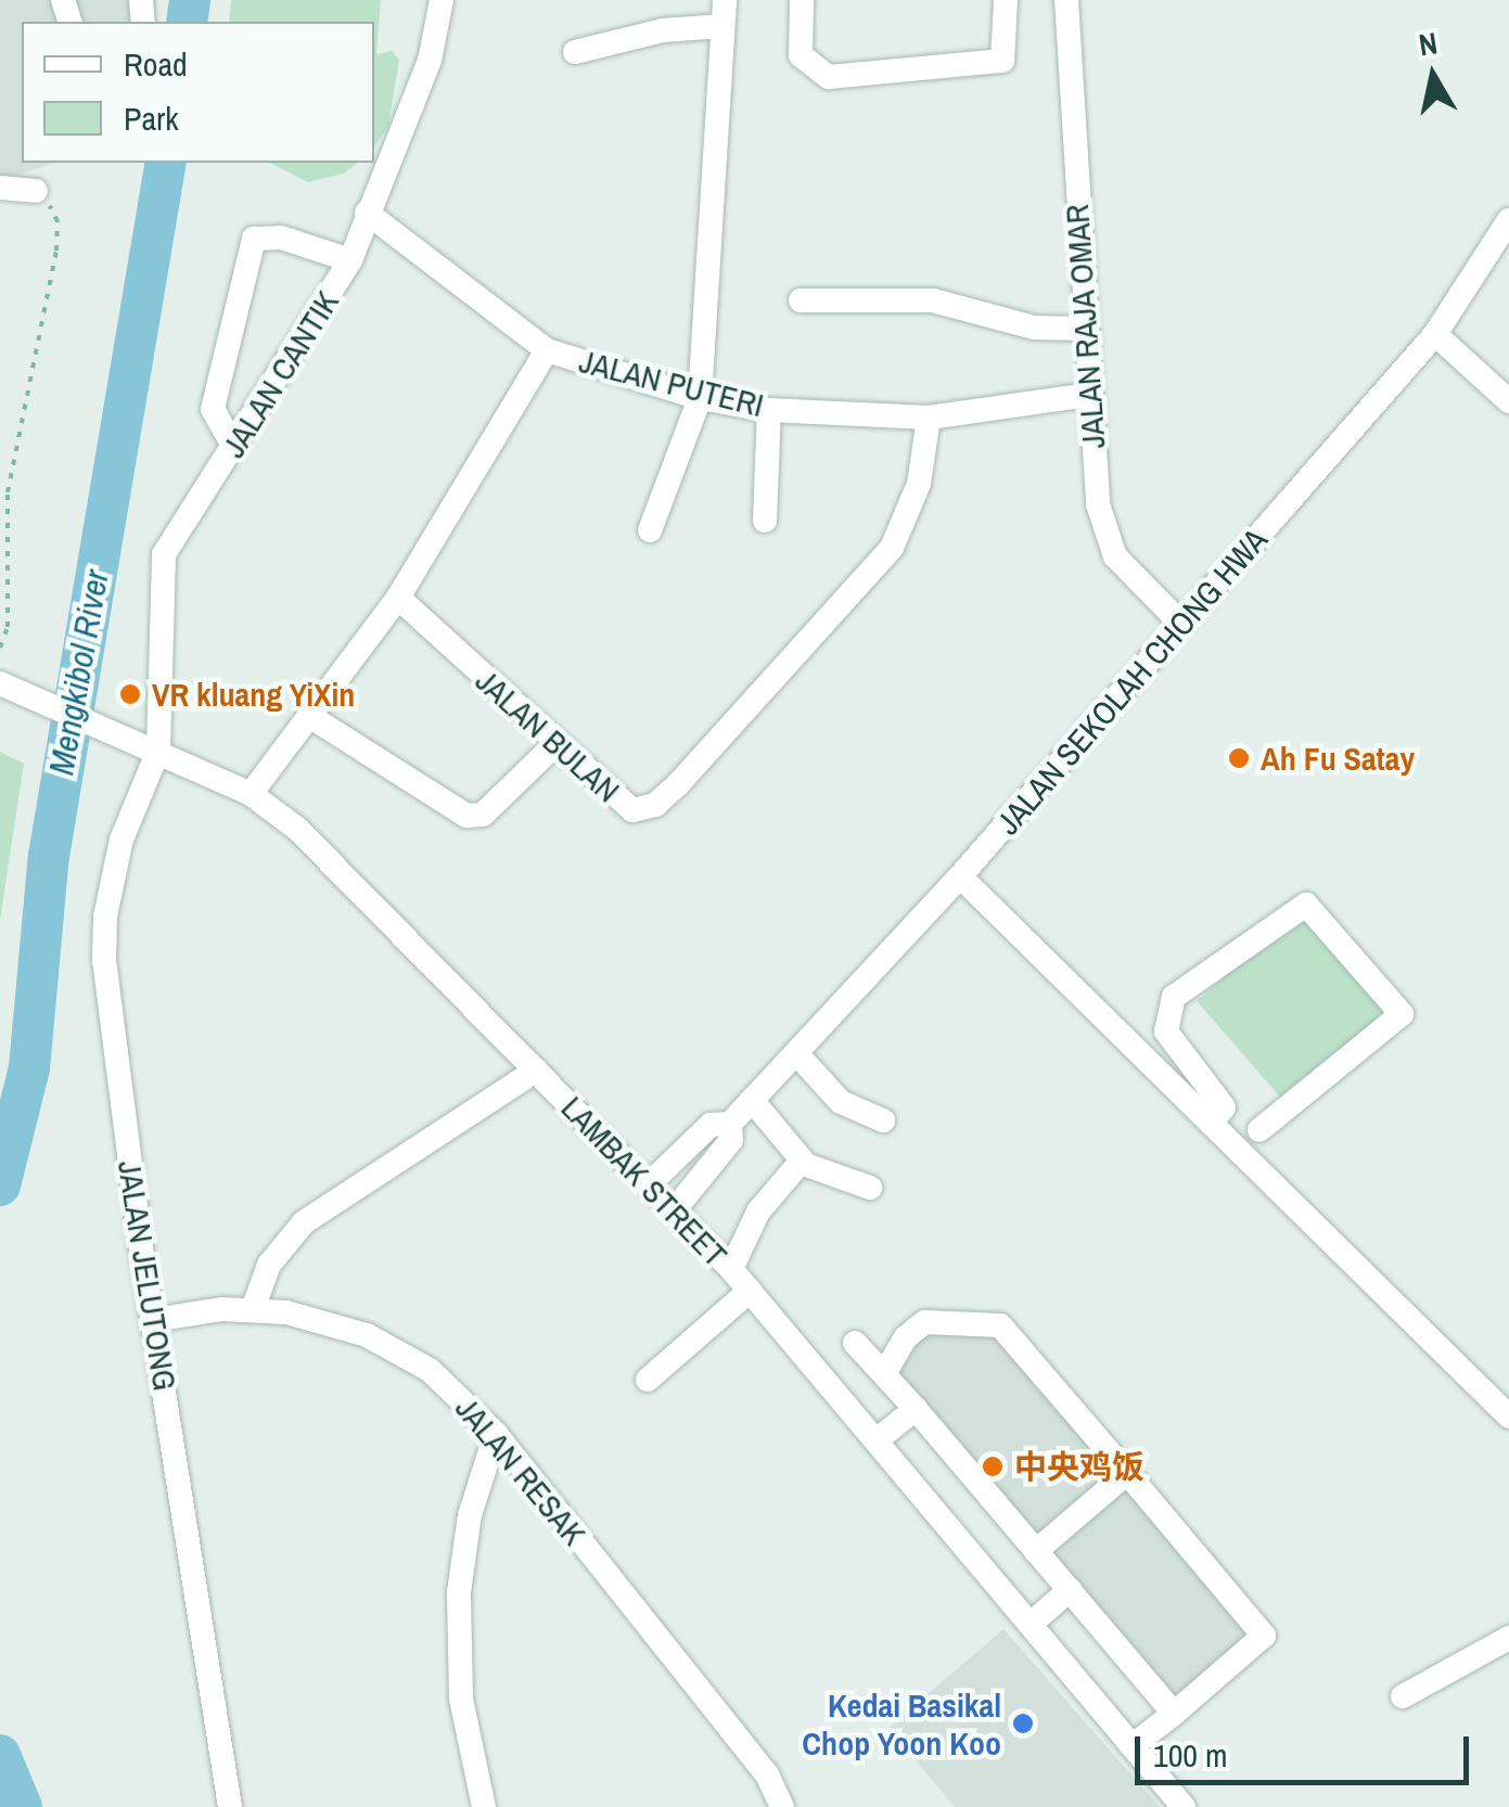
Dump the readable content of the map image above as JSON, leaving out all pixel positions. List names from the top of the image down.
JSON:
{
  "streets": {
    "street": [
      "JALAN RAJA OMAR",
      "JALAN CANTIK",
      "JALAN PUTERI",
      "JALAN SEKOLAH CHONG HWA",
      "JALAN BULAN",
      "LAMBAK STREET",
      "JALAN JELUTONG",
      "JALAN RESAK"
    ]
  },
  "crossings": [
    ["JALAN RAJA OMAR", "JALAN PUTERI"],
    ["JALAN RAJA OMAR", "JALAN SEKOLAH CHONG HWA"],
    ["JALAN CANTIK", "JALAN PUTERI"],
    ["JALAN CANTIK", "LAMBAK STREET"],
    ["JALAN CANTIK", "JALAN JELUTONG"],
    ["JALAN PUTERI", "JALAN BULAN"],
    ["JALAN SEKOLAH CHONG HWA", "LAMBAK STREET"],
    ["LAMBAK STREET", "JALAN JELUTONG"],
    ["JALAN JELUTONG", "JALAN RESAK"]
  ],
  "water": ["Mengkibol River"],
  "places": [
    "VR kluang YiXin",
    "Ah Fu Satay",
    "中央鸡饭",
    "Kedai Basikal Chop Yoon Koo"
  ],
  "legend": ["Road", "Park"],
  "scale_bar": "100 m",
  "north": "top"
}
